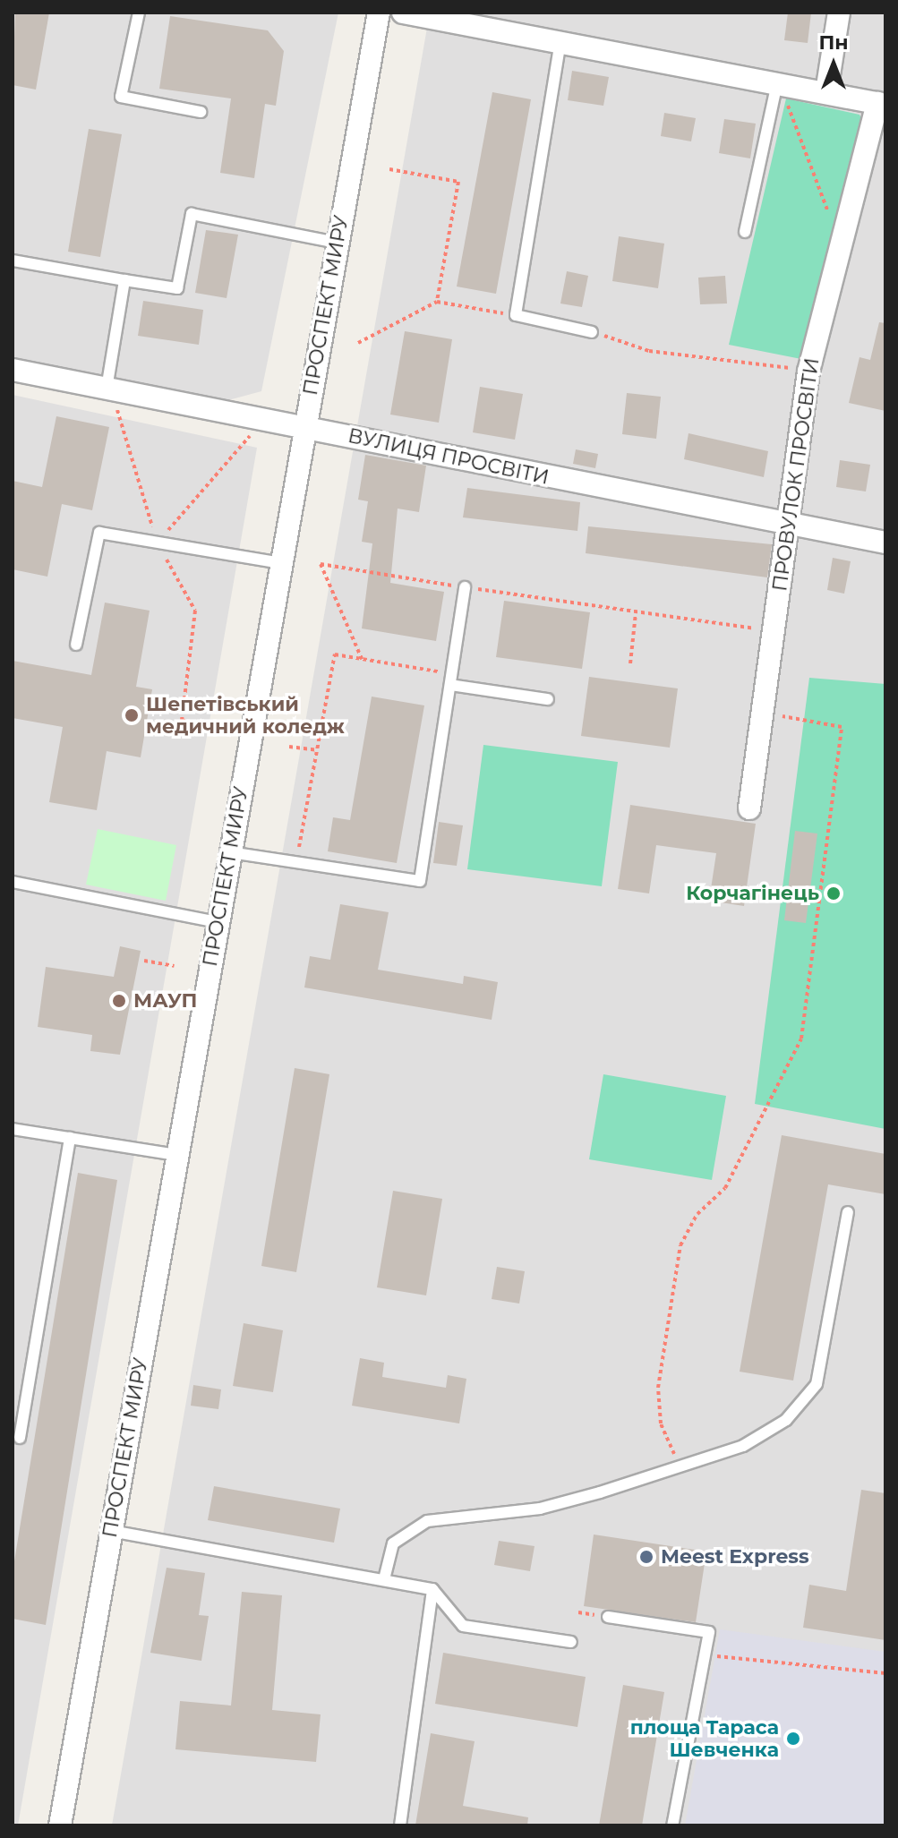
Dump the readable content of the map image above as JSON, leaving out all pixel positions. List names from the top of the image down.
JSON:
{
  "streets": {
    "street": ["ПРОСПЕКТ МИРУ", "ВУЛИЦЯ ПРОСВІТИ", "ПРОВУЛОК ПРОСВІТИ"]
  },
  "crossings": [
    ["ПРОСПЕКТ МИРУ", "ВУЛИЦЯ ПРОСВІТИ"],
    ["ВУЛИЦЯ ПРОСВІТИ", "ПРОВУЛОК ПРОСВІТИ"]
  ],
  "places": [
    "Шепетівський медичний коледж",
    "Корчагінець",
    "МАУП",
    "Meest Express",
    "площа Тараса Шевченка"
  ],
  "north": "top"
}
